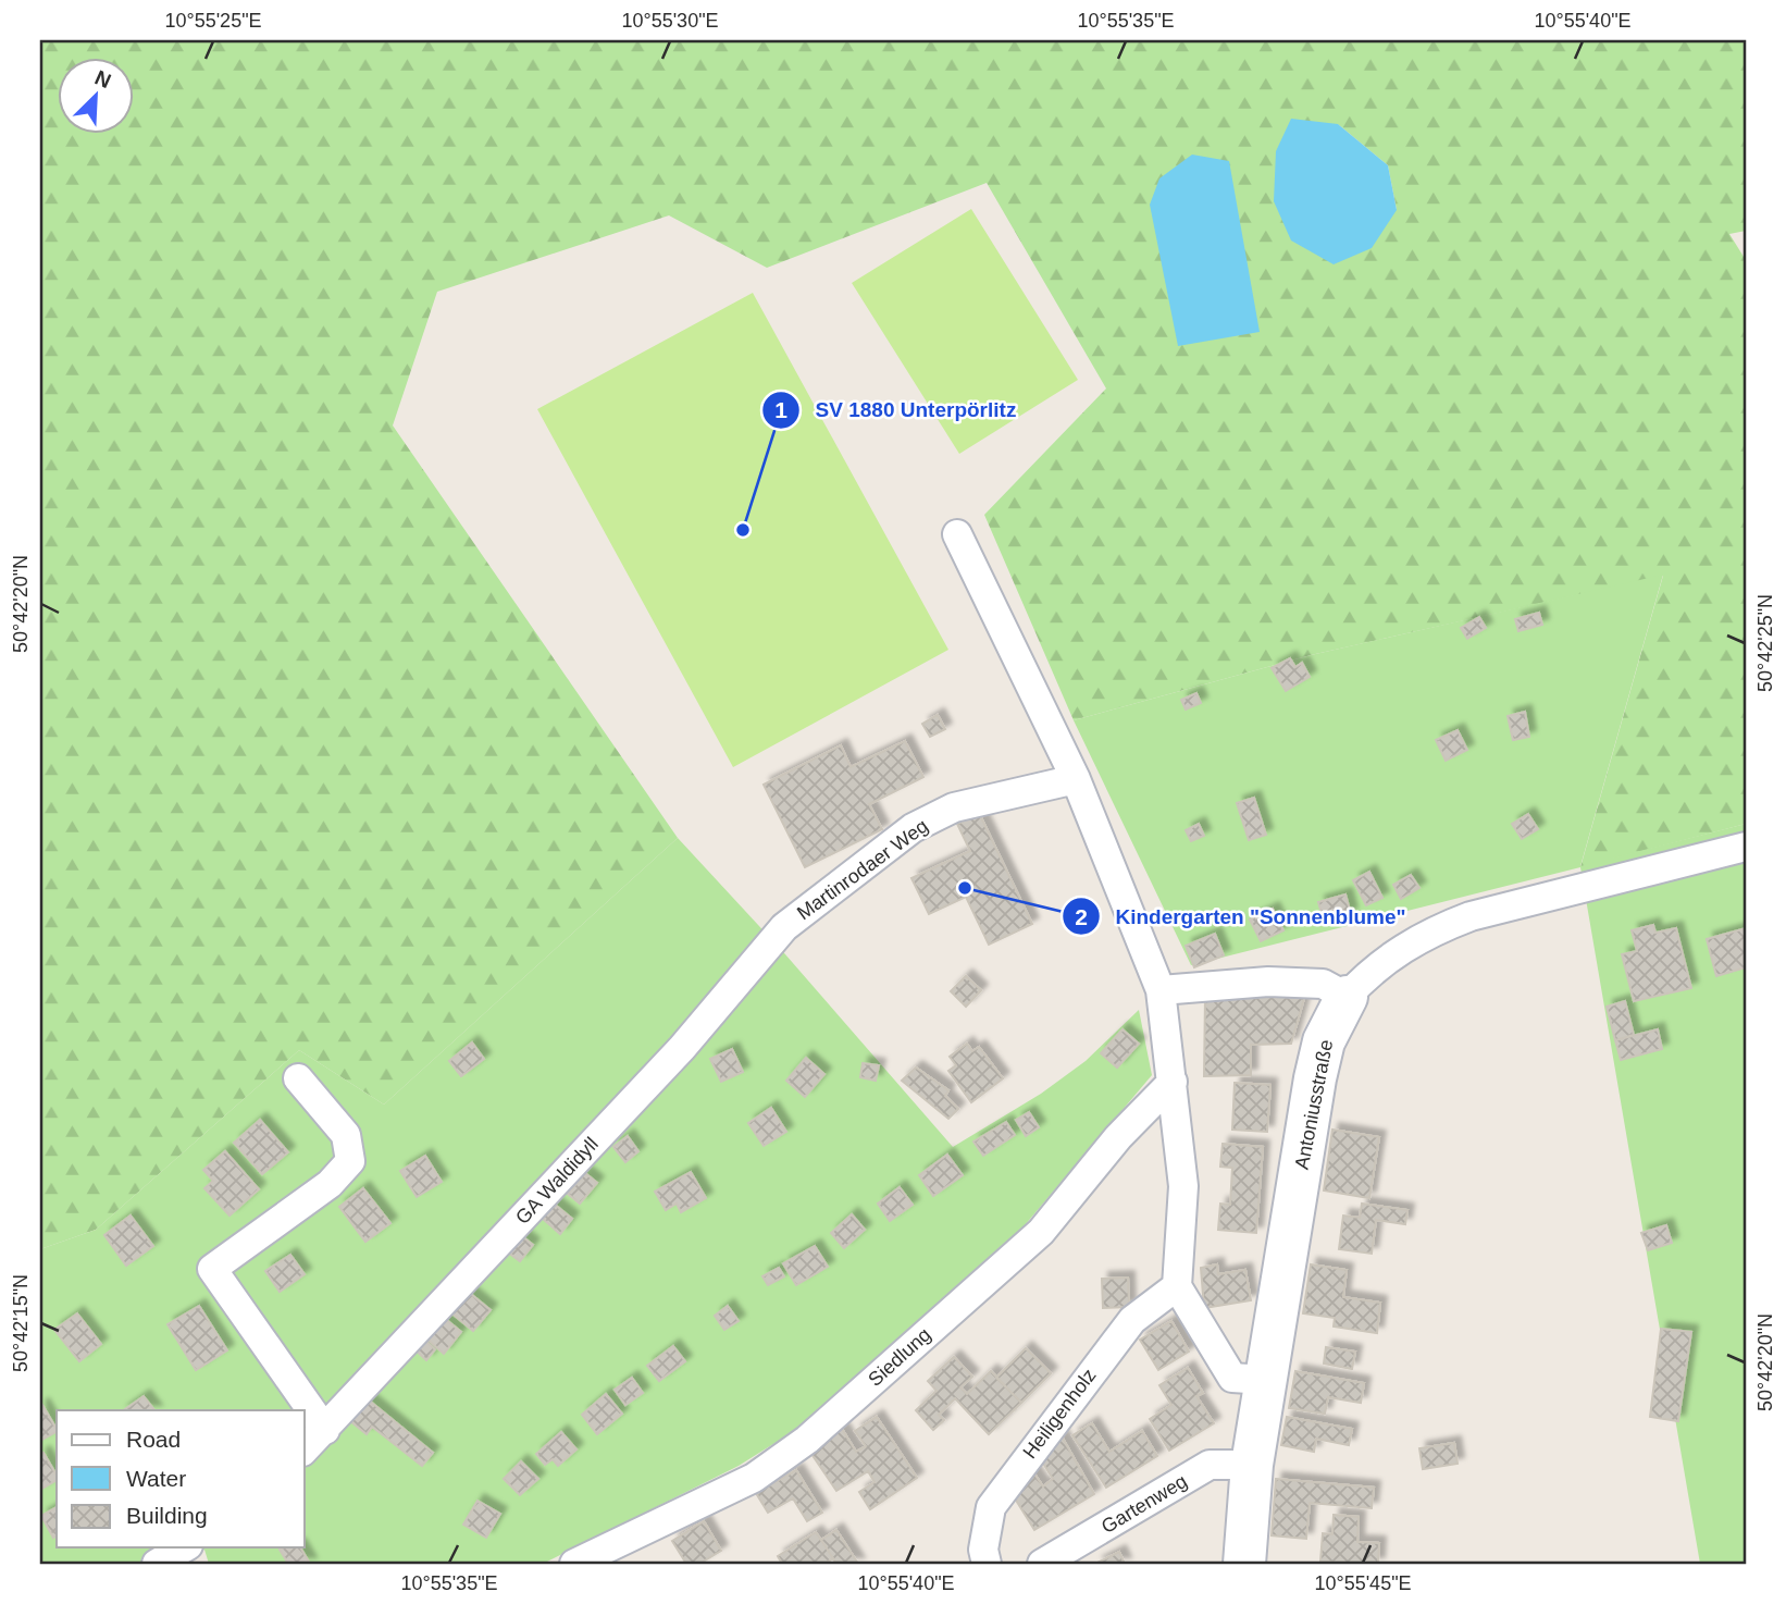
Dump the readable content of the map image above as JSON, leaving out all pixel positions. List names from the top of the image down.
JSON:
{
  "streets": {
    "street": [
      "Martinrodaer Weg",
      "Antoniusstraße",
      "GA Waldidyll",
      "Siedlung",
      "Heiligenholz",
      "Gartenweg"
    ]
  },
  "crossings": [
    ["Martinrodaer Weg", "GA Waldidyll"],
    ["Antoniusstraße", "Gartenweg"]
  ],
  "places": ["SV 1880 Unterpörlitz", "Kindergarten \"Sonnenblume\""],
  "legend": ["Road", "Water", "Building"],
  "north": "top right",
  "coordinates": [
    "10°55'25\"E",
    "10°55'30\"E",
    "10°55'35\"E",
    "10°55'40\"E",
    "50°42'20\"N",
    "50°42'25\"N",
    "50°42'15\"N",
    "10°55'45\"E"
  ]
}
